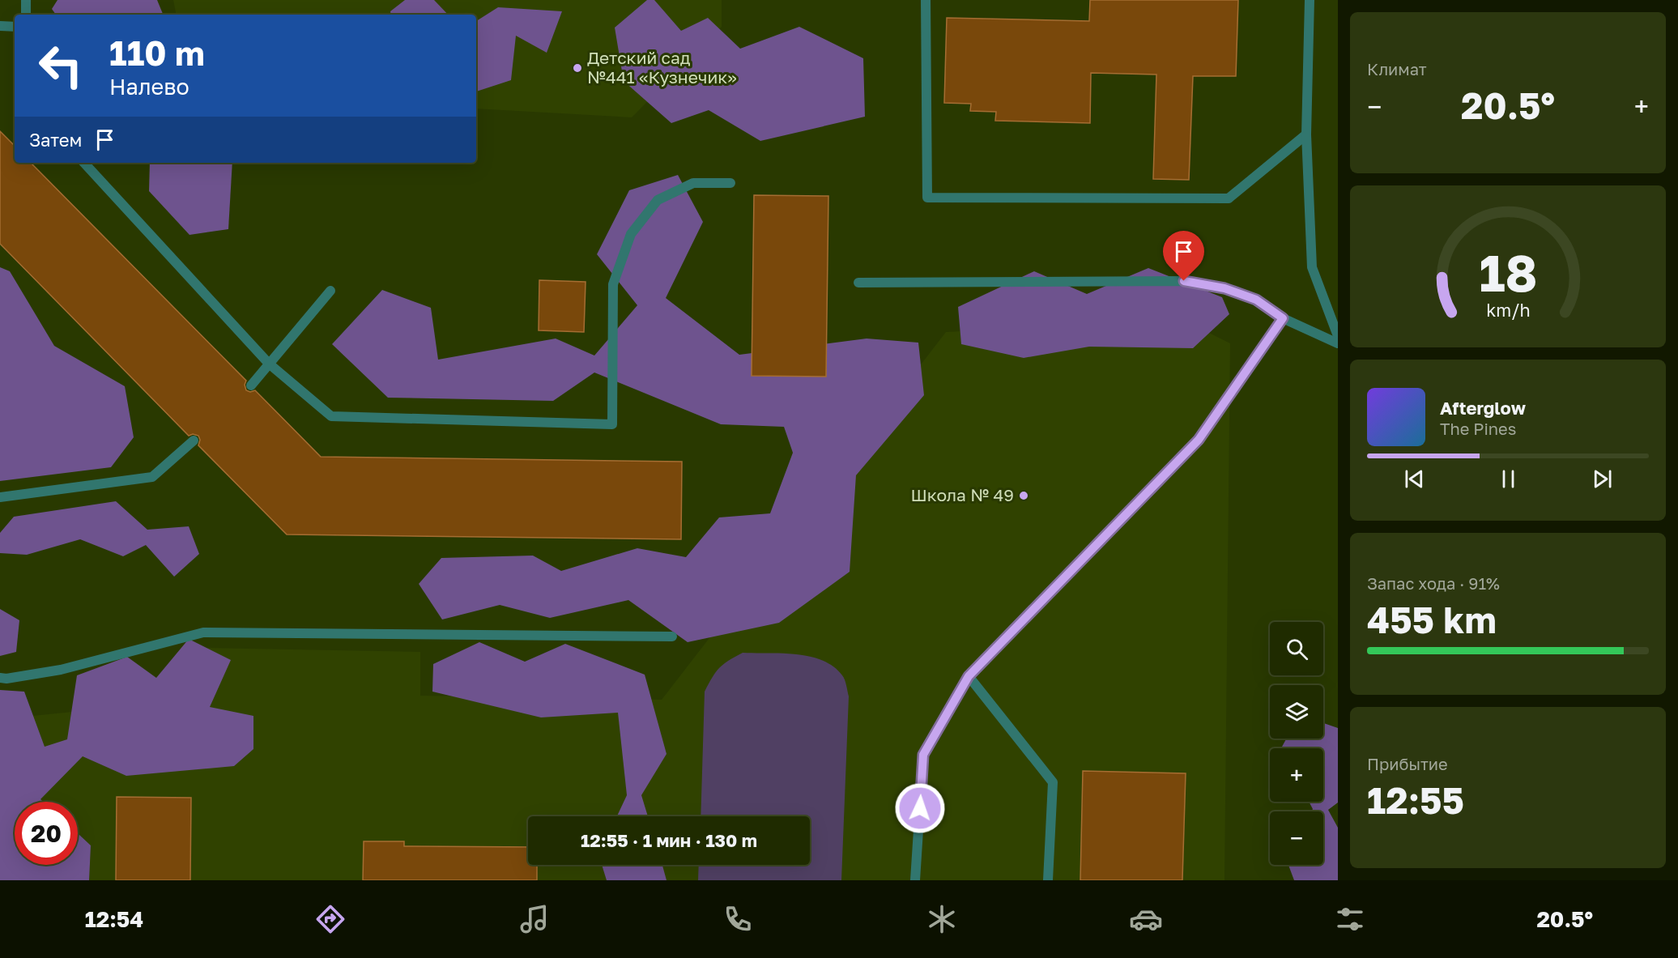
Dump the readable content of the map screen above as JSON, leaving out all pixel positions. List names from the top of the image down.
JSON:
{
  "places": ["Детский сад №441 «Кузнечик»", "Школа № 49"],
  "page": {
    "tile": [
      "Климат",
      ["Запас хода · 91%", "455 km"],
      ["Прибытие", "12:55"]
    ],
    "turn": ["110 m", "Налево"],
    "heat": ["−", "20.5°", "+"],
    "then": "Затем",
    "song": ["Afterglow", "The Pines"],
    "map_buttons": ["+", "−"],
    "limit": "20",
    "trip": "12:55 · 1 мин · 130 m",
    "tabs": ["12:54", "20.5°"],
    "gauge": ["18", "km/h"]
  }
}
